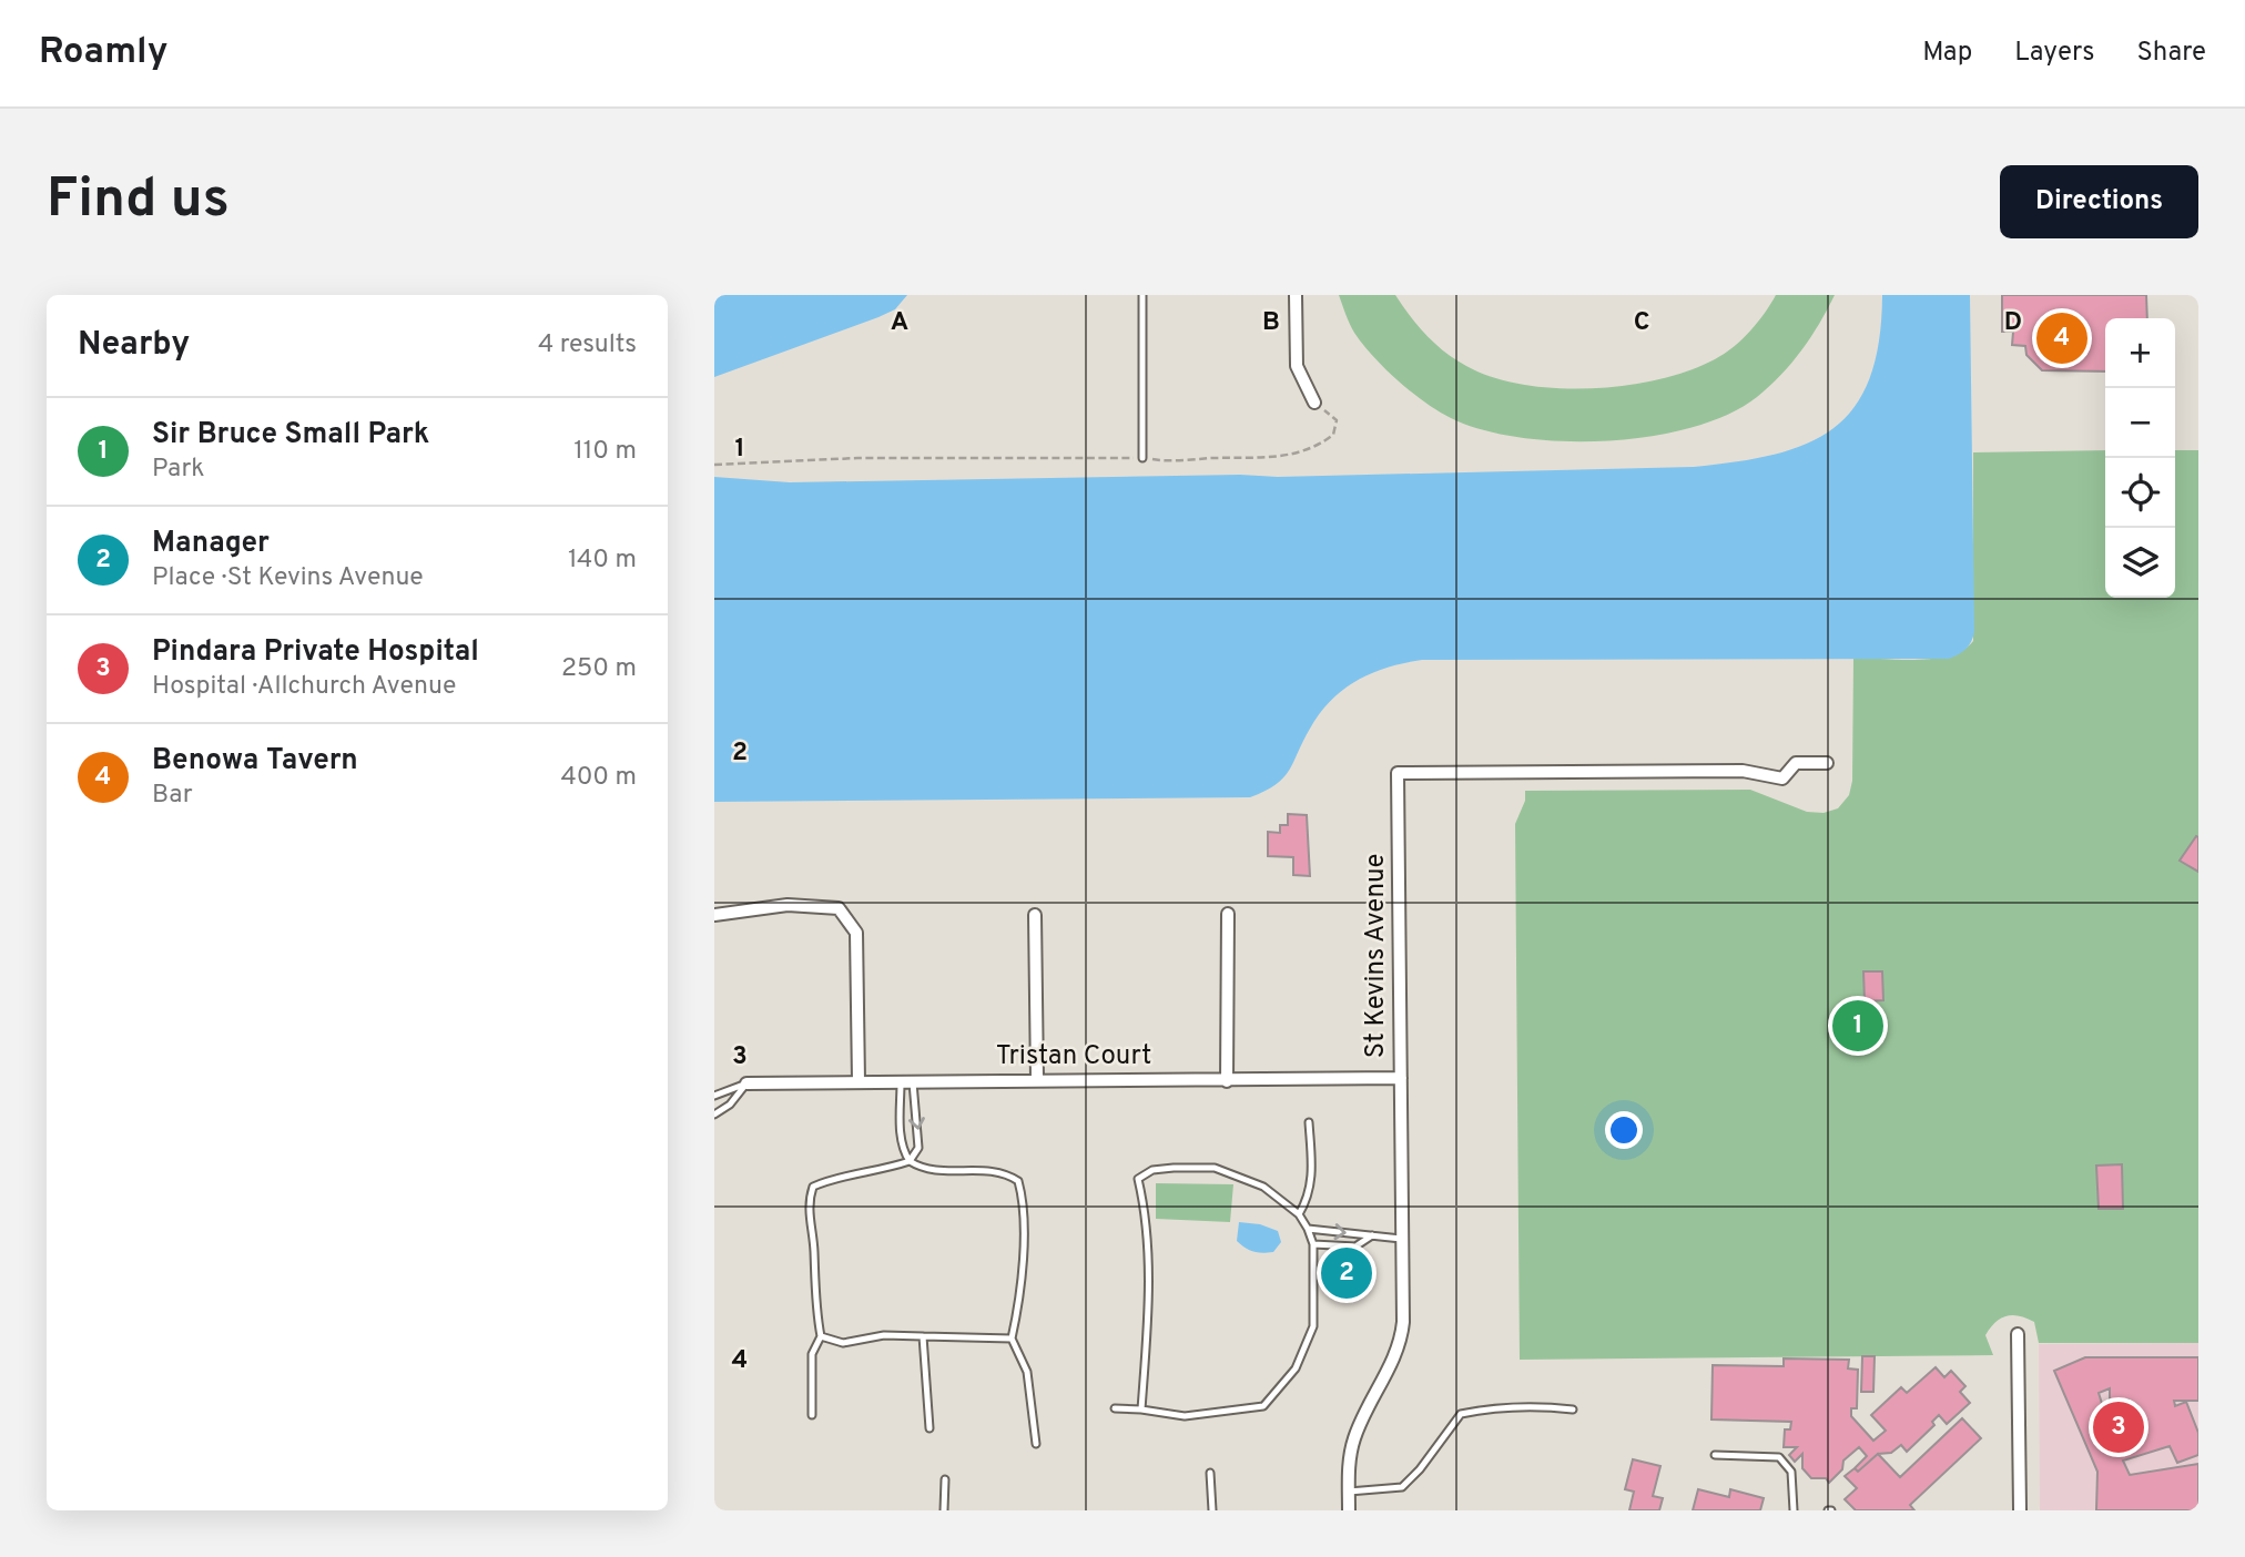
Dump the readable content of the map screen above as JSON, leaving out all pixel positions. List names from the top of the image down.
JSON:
{
  "streets": {
    "street": ["St Kevins Avenue", "Tristan Court"]
  },
  "crossings": [
    ["St Kevins Avenue", "Tristan Court"]
  ],
  "page": {
    "header": "Roamly",
    "nav": ["Map", "Layers", "Share"],
    "buttons": "Directions",
    "title": "Find us",
    "heading": ["Nearby", "4 results"],
    "pins": [
      "4",
      "1",
      "2",
      "3"
    ],
    "map_buttons": ["+", "−"],
    "list": [
      {
        "mark": "1",
        "name": "Sir Bruce Small Park",
        "note": "Park",
        "value": "110 m"
      },
      {
        "mark": "2",
        "name": "Manager",
        "note": "Place · St Kevins Avenue",
        "value": "140 m"
      },
      {
        "mark": "3",
        "name": "Pindara Private Hospital",
        "note": "Hospital · Allchurch Avenue",
        "value": "250 m"
      },
      {
        "mark": "4",
        "name": "Benowa Tavern",
        "note": "Bar",
        "value": "400 m"
      }
    ]
  },
  "grid": {
    "columns": [
      "A",
      "B",
      "C",
      "D"
    ],
    "rows": [
      "1",
      "2",
      "3",
      "4"
    ]
  }
}
